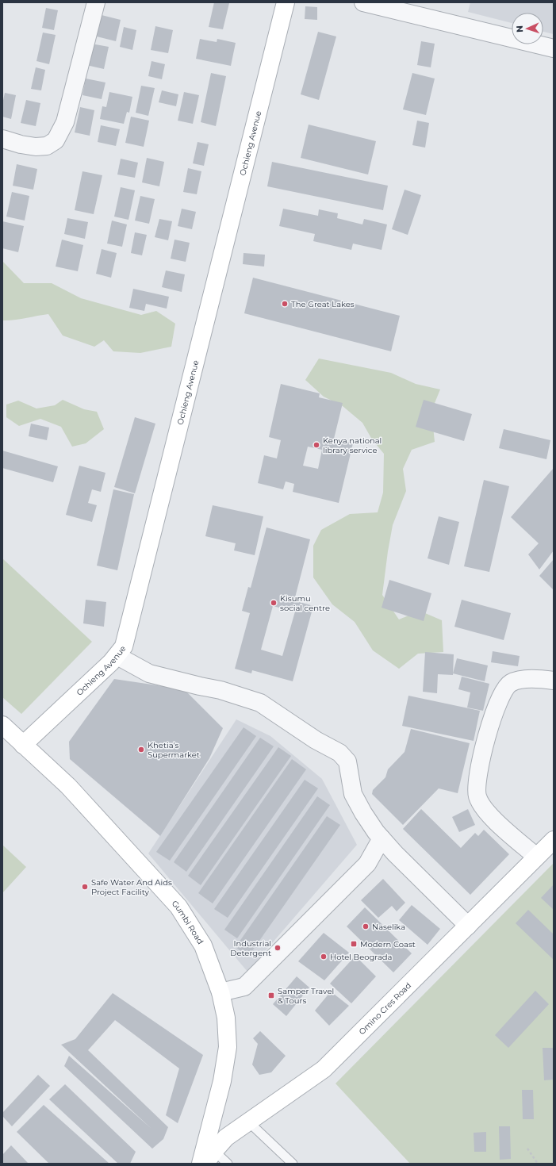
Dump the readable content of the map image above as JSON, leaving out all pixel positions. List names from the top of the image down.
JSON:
{
  "streets": {
    "street": ["Ochieng Avenue", "Gumbi Road", "Omino Cres Road"]
  },
  "crossings": [
    ["Ochieng Avenue", "Gumbi Road"]
  ],
  "places": {
    "other": [
      "The Great Lakes",
      "Kenya national library service",
      "Kisumu social centre",
      "Khetia's Supermarket",
      "Safe Water And Aids Project Facility",
      "Naselika",
      "Industrial Detergent",
      "Hotel Beograda"
    ],
    "transit": ["Modern Coast", "Samper Travel & Tours"]
  },
  "north": "left"
}
